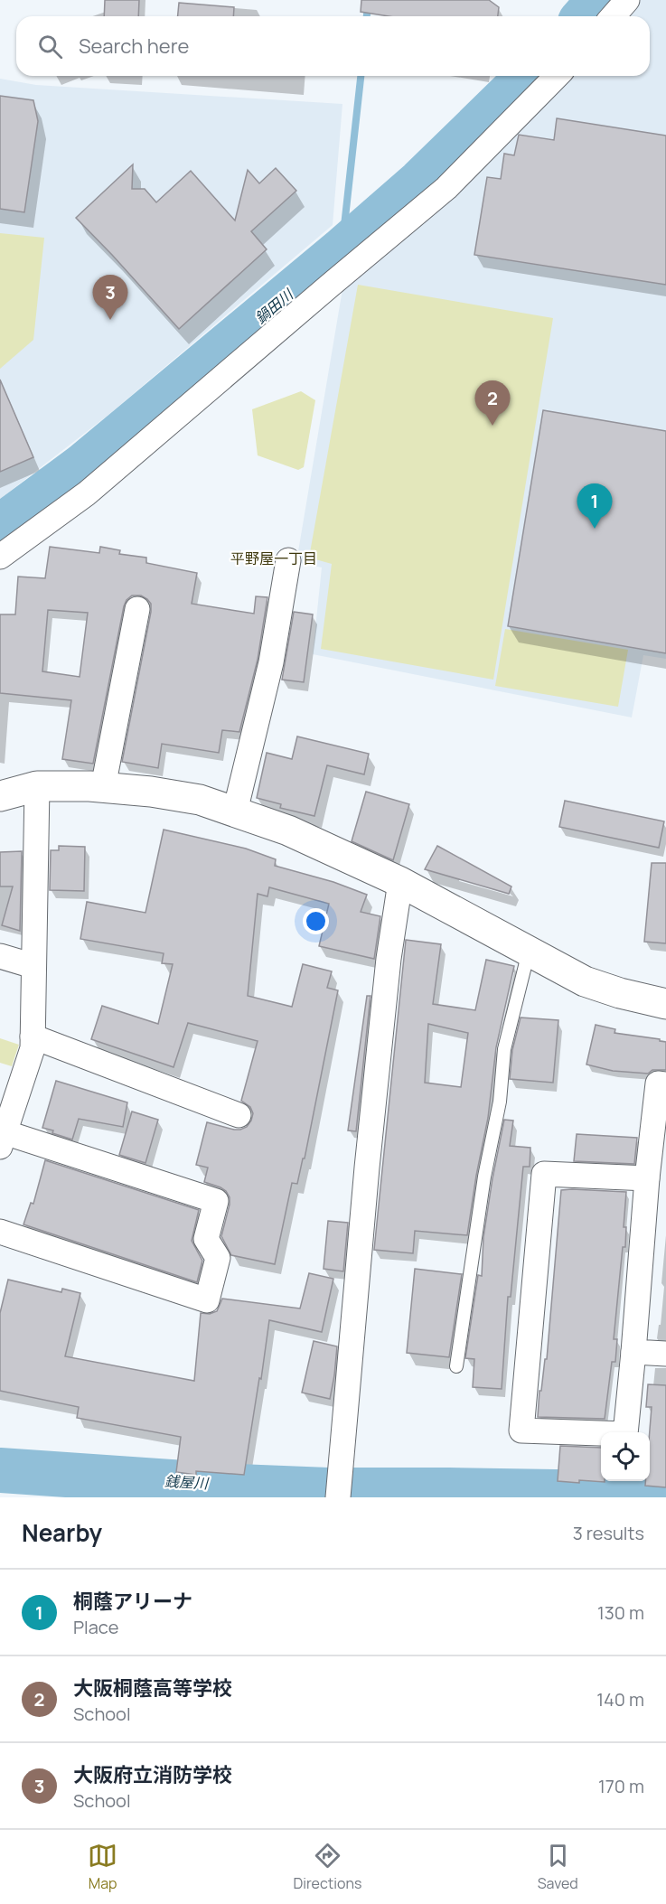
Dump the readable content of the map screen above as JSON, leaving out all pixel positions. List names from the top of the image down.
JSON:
{
  "districts": ["平野屋一丁目"],
  "water": ["鍋田川", "銭屋川"],
  "page": {
    "search": "Search here",
    "pins": ["3", "2", "1"],
    "heading": ["Nearby", "3 results"],
    "list": [
      {
        "mark": "1",
        "name": "桐蔭アリーナ",
        "note": "Place",
        "value": "130 m"
      },
      {
        "mark": "2",
        "name": "大阪桐蔭高等学校",
        "note": "School",
        "value": "140 m"
      },
      {
        "mark": "3",
        "name": "大阪府立消防学校",
        "note": "School",
        "value": "170 m"
      }
    ],
    "nav": ["Map", "Directions", "Saved"]
  }
}
